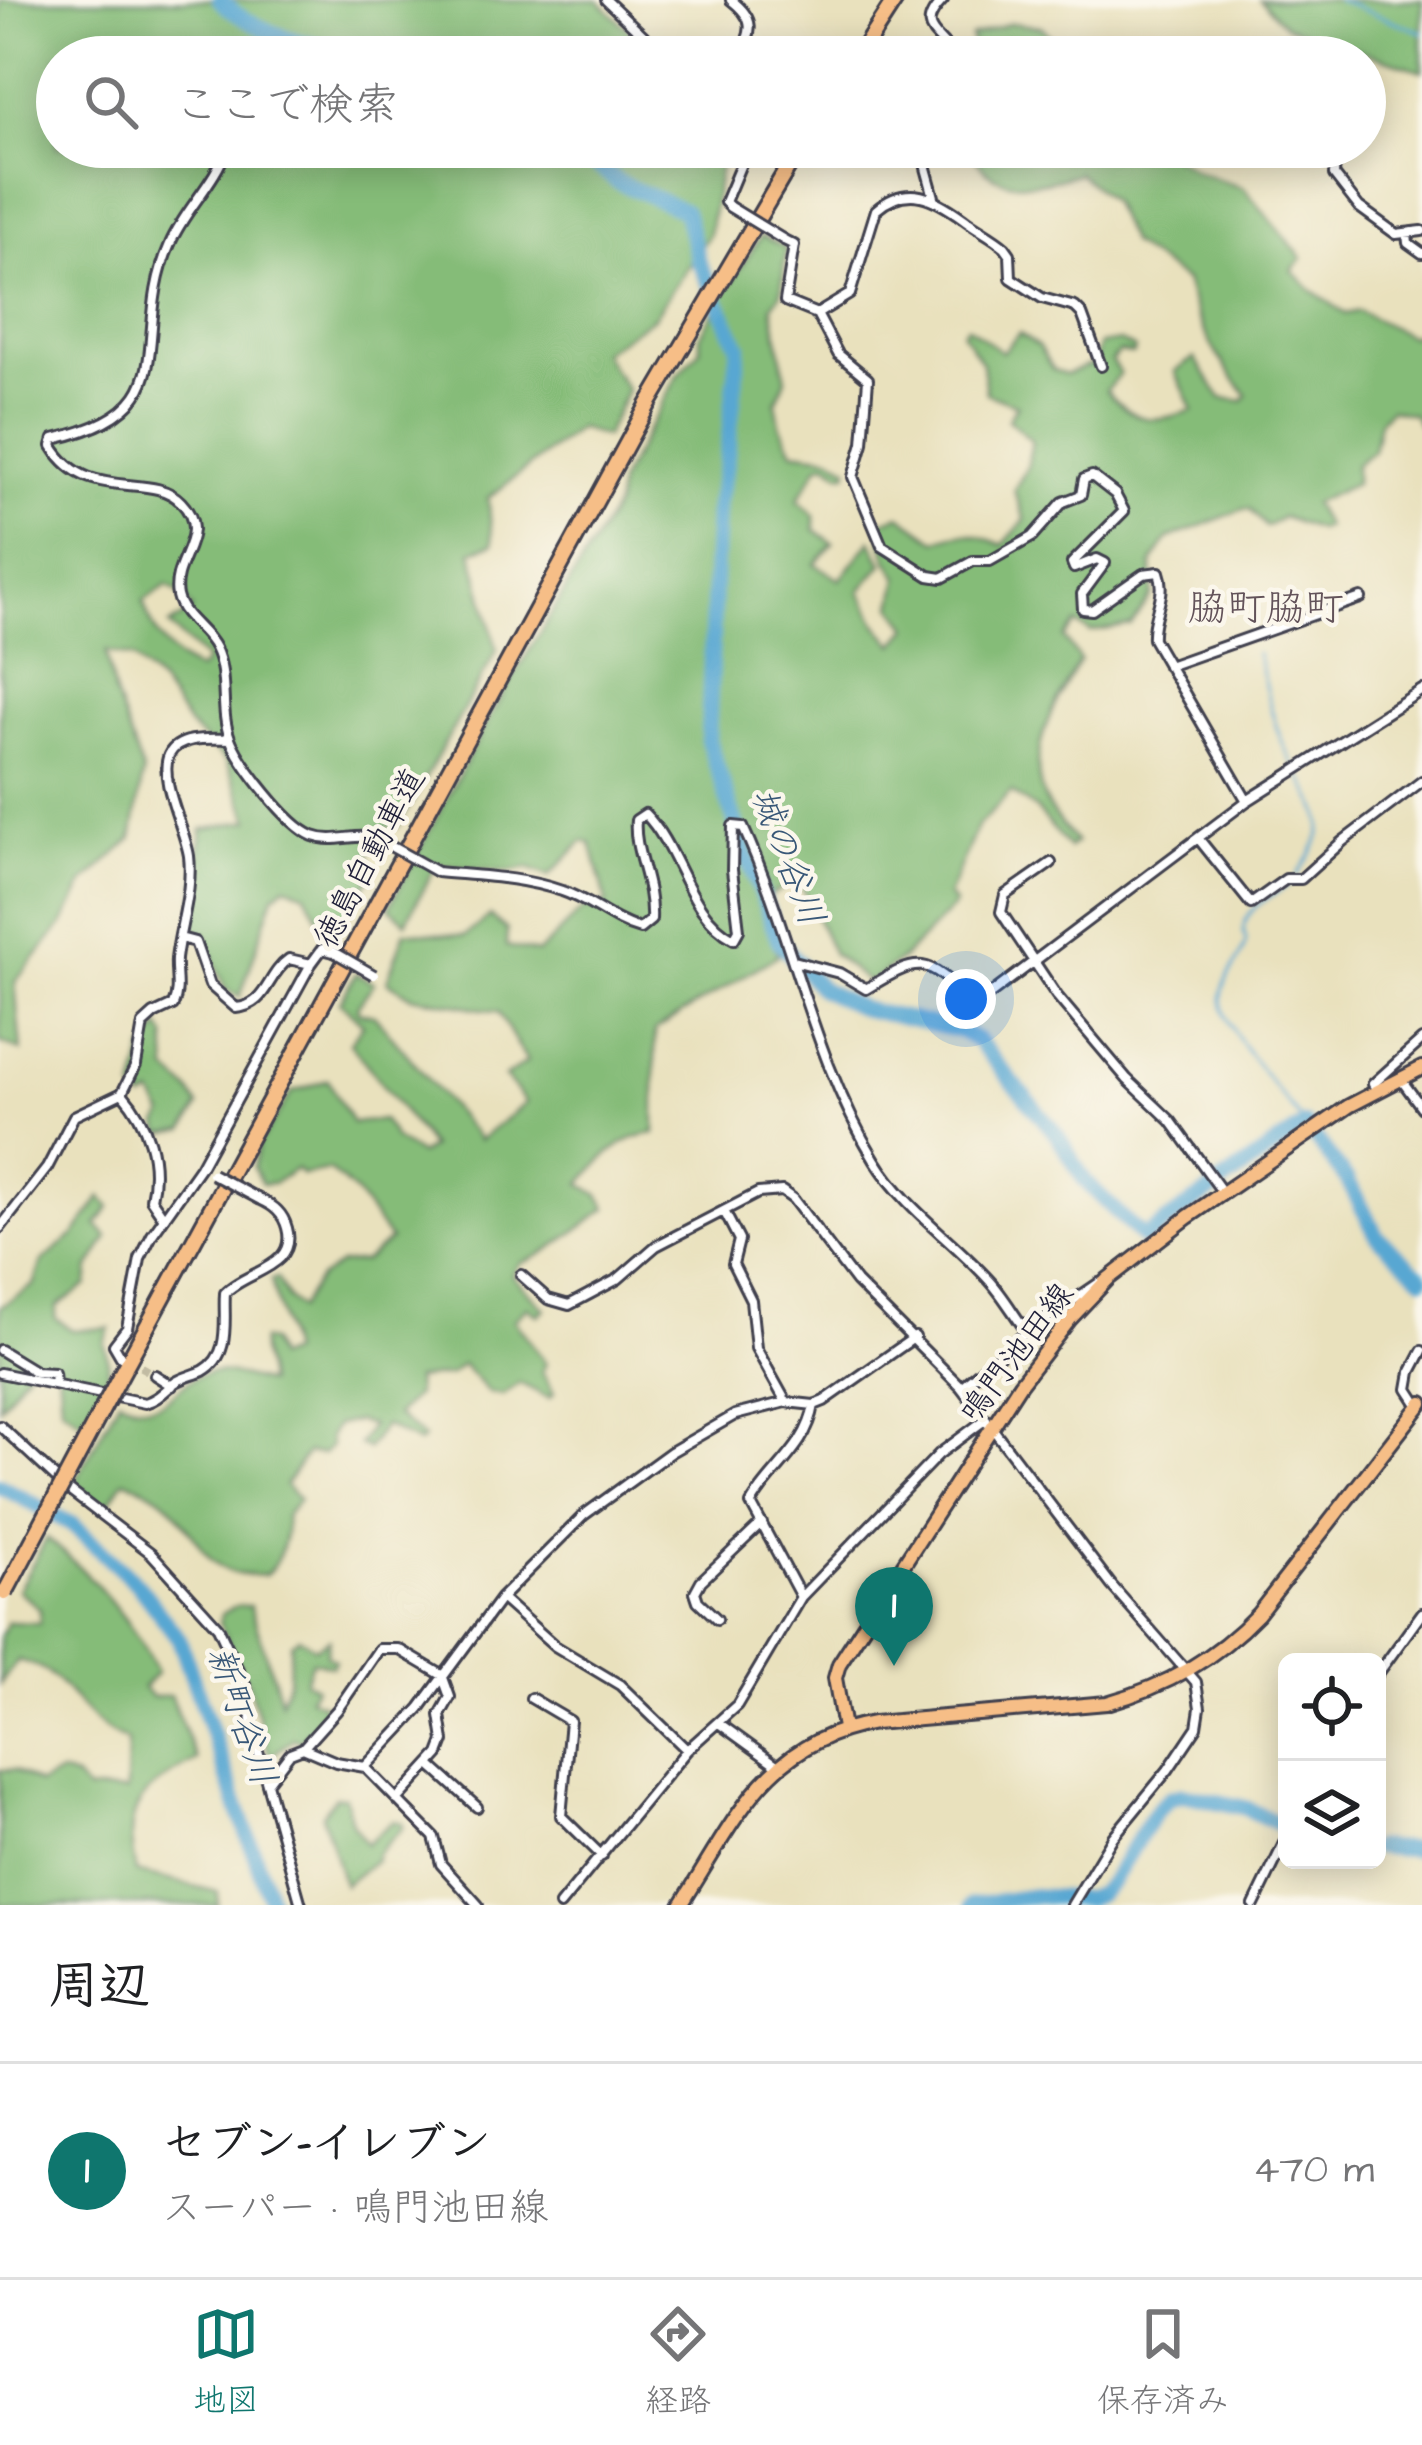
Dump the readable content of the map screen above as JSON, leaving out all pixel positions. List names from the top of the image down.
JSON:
{
  "streets": {
    "highway": ["徳島自動車道"],
    "main road": ["鳴門池田線"]
  },
  "districts": ["脇町脇町"],
  "water": ["城の谷川", "新町谷川"],
  "page": {
    "search": "ここで検索",
    "pins": "1",
    "heading": "周辺",
    "list": [
      {
        "mark": "1",
        "name": "セブン-イレブン",
        "note": "スーパー · 鳴門池田線",
        "value": "470 m"
      }
    ],
    "nav": ["地図", "経路", "保存済み"]
  }
}
